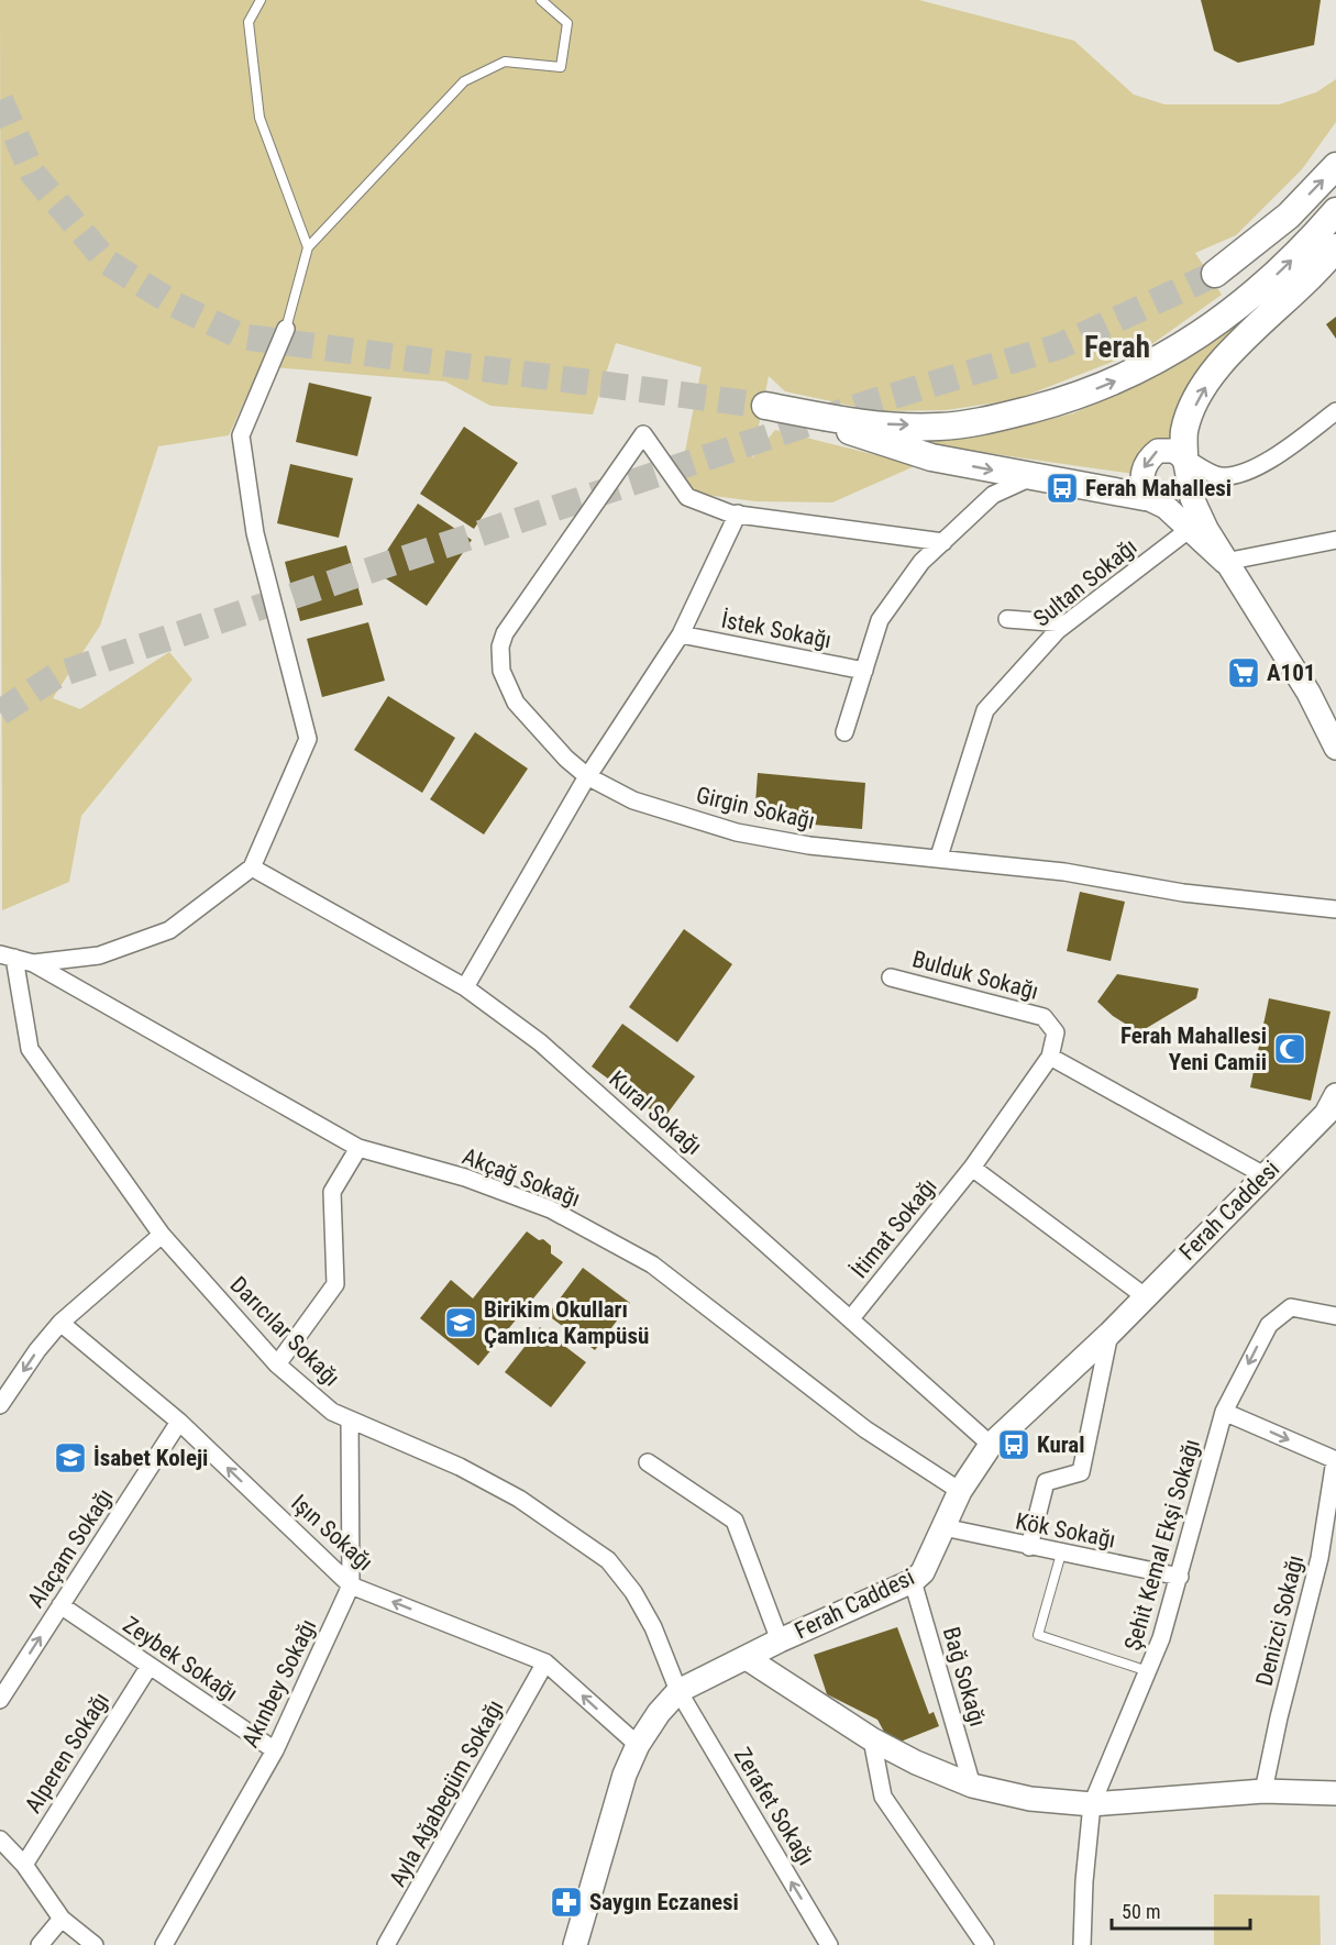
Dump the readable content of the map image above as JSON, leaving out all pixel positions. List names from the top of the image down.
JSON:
{
  "streets": {
    "street": [
      "Sultan Sokağı",
      "İstek Sokağı",
      "Girgin Sokağı",
      "Bulduk Sokağı",
      "Kural Sokağı",
      "Akçağ Sokağı",
      "Ferah Caddesi",
      "İtimat Sokağı",
      "Darıcılar Sokağı",
      "Kök Sokağı",
      "Işın Sokağı",
      "Şehit Kemal Ekşi Sokağı",
      "Alaçam Sokağı",
      "Denizci Sokağı",
      "Zeybek Sokağı",
      "Bağ Sokağı",
      "Akınbey Sokağı",
      "Alperen Sokağı",
      "Ayla Ağabegüm Sokağı",
      "Zerafet Sokağı"
    ]
  },
  "crossings": [
    ["Sultan Sokağı", "Girgin Sokağı"],
    ["Bulduk Sokağı", "İtimat Sokağı"],
    ["Kural Sokağı", "Ferah Caddesi"],
    ["Kural Sokağı", "İtimat Sokağı"],
    ["Akçağ Sokağı", "Ferah Caddesi"],
    ["Ferah Caddesi", "Darıcılar Sokağı"],
    ["Ferah Caddesi", "Kök Sokağı"],
    ["Ferah Caddesi", "Işın Sokağı"],
    ["Ferah Caddesi", "Bağ Sokağı"],
    ["Ferah Caddesi", "Zerafet Sokağı"],
    ["Darıcılar Sokağı", "Akınbey Sokağı"],
    ["Darıcılar Sokağı", "Zerafet Sokağı"],
    ["Kök Sokağı", "Şehit Kemal Ekşi Sokağı"],
    ["Işın Sokağı", "Alaçam Sokağı"],
    ["Işın Sokağı", "Akınbey Sokağı"],
    ["Işın Sokağı", "Ayla Ağabegüm Sokağı"],
    ["Alaçam Sokağı", "Zeybek Sokağı"],
    ["Zeybek Sokağı", "Akınbey Sokağı"],
    ["Zeybek Sokağı", "Alperen Sokağı"]
  ],
  "one_way": ["Işın Sokağı"],
  "districts": ["Ferah"],
  "places": {
    "bus stop": ["Ferah Mahallesi", "Kural"],
    "supermarket": ["A101"],
    "mosque": ["Ferah Mahallesi Yeni Camii"],
    "school or university": ["Birikim Okulları Çamlıca Kampüsü", "İsabet Koleji"],
    "pharmacy": ["Saygın Eczanesi"]
  },
  "scale_bar": "50 m"
}
